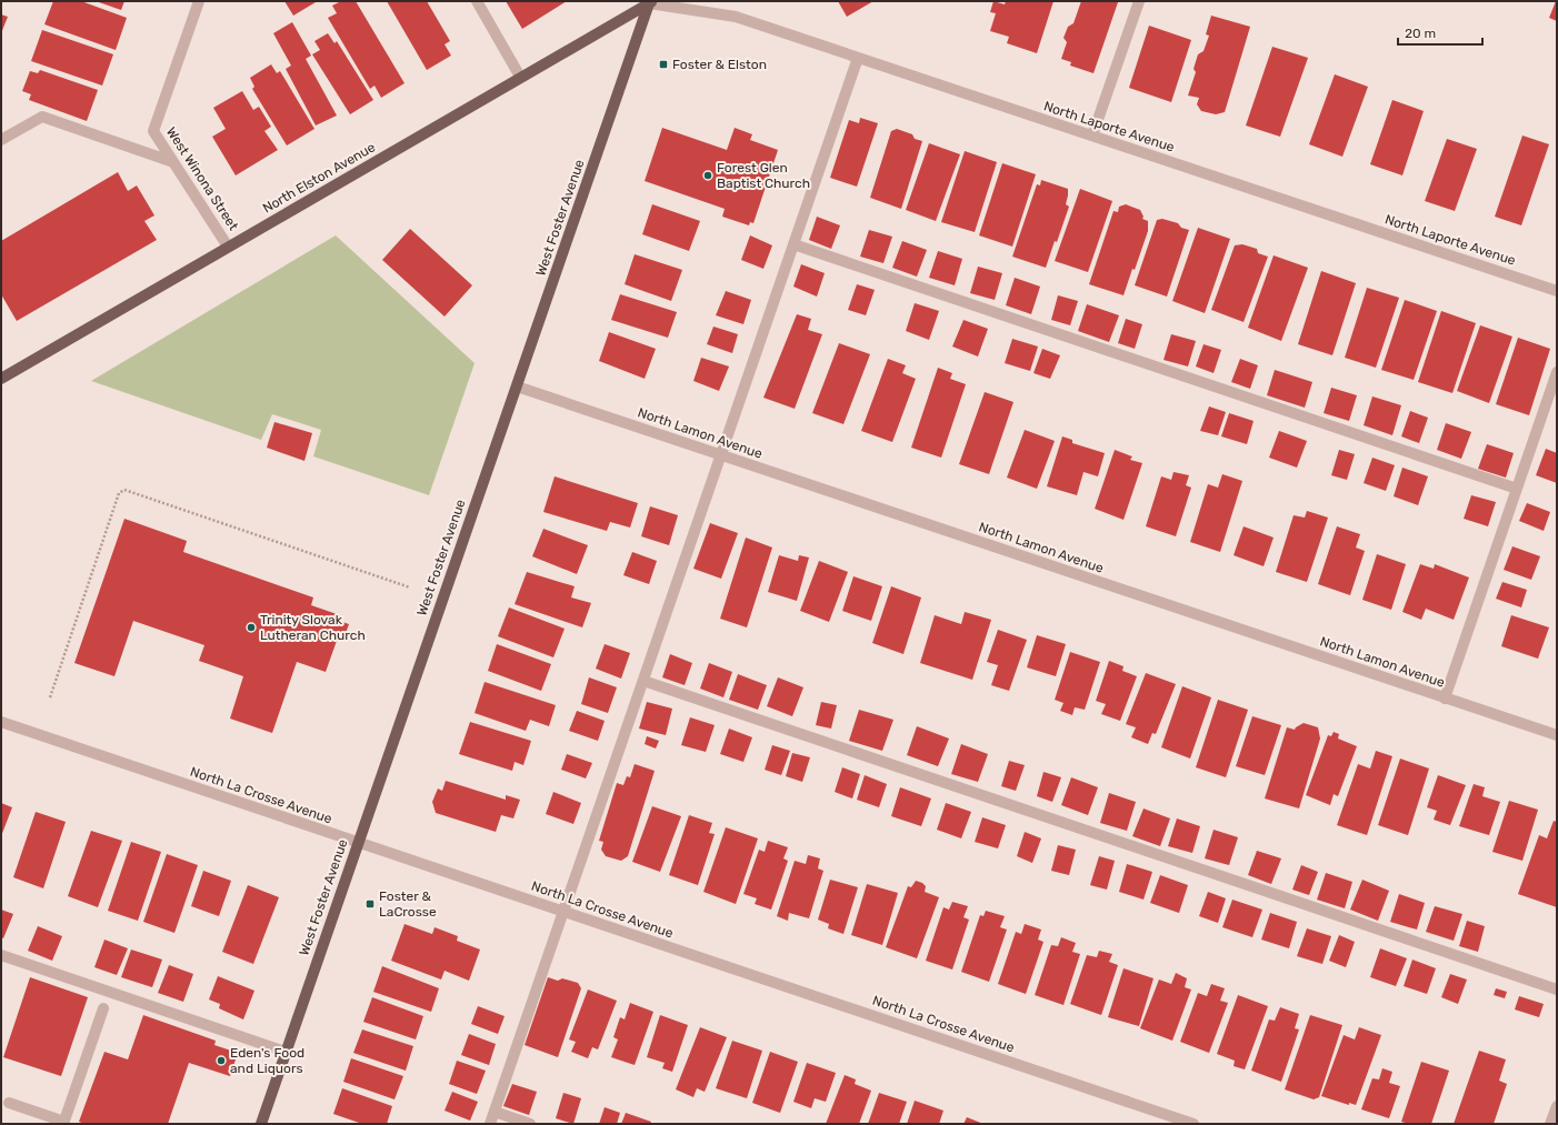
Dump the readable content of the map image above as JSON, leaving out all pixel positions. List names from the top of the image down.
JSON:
{
  "streets": {
    "main road": ["North Elston Avenue", "West Foster Avenue"],
    "street": [
      "North Laporte Avenue",
      "West Winona Street",
      "North Lamon Avenue",
      "North La Crosse Avenue"
    ]
  },
  "crossings": [
    ["North Laporte Avenue", "North Elston Avenue"],
    ["North Laporte Avenue", "West Foster Avenue"],
    ["North Elston Avenue", "West Winona Street"],
    ["North Elston Avenue", "West Foster Avenue"],
    ["West Foster Avenue", "North Lamon Avenue"],
    ["West Foster Avenue", "North La Crosse Avenue"]
  ],
  "places": {
    "transit": ["Foster & Elston", "Foster & LaCrosse"],
    "other": ["Forest Glen Baptist Church", "Trinity Slovak Lutheran Church", "Eden's Food and Liquors"]
  },
  "scale_bar": "20 m"
}
